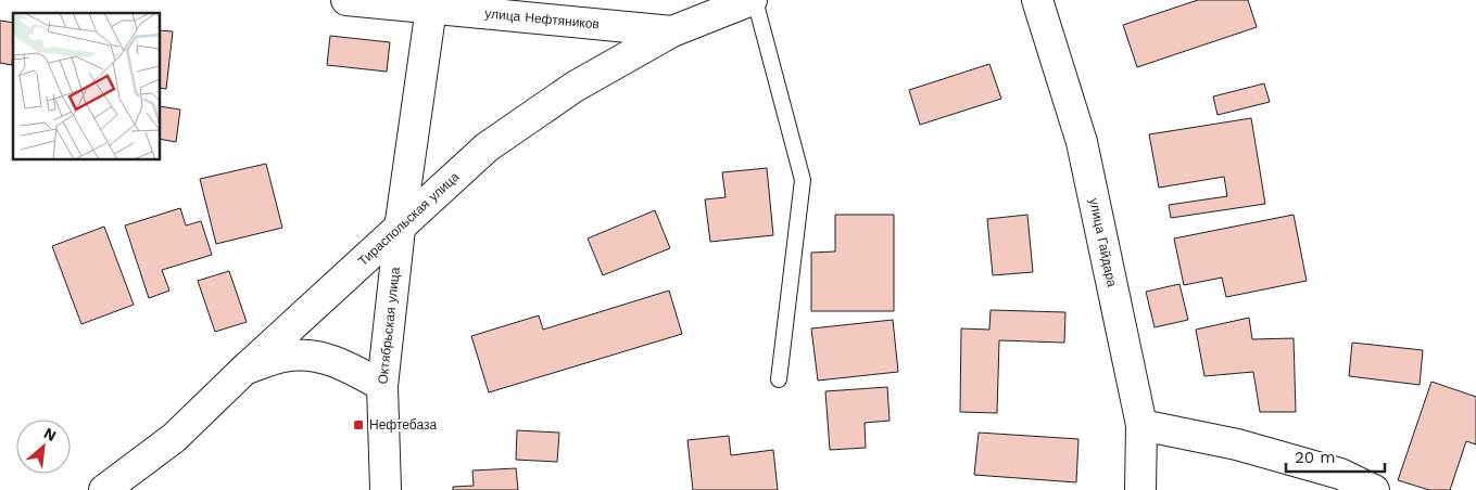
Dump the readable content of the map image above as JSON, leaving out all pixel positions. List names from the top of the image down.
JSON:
{
  "streets": {
    "street": [
      "улица Нефтяников",
      "Тираспольская улица",
      "улица Гайдара",
      "Октябрьская улица"
    ]
  },
  "crossings": [
    ["улица Нефтяников", "Тираспольская улица"],
    ["улица Нефтяников", "Октябрьская улица"],
    ["Тираспольская улица", "Октябрьская улица"]
  ],
  "places": {
    "transit": ["Нефтебаза"]
  },
  "scale_bar": "20 m",
  "north": "top right"
}
